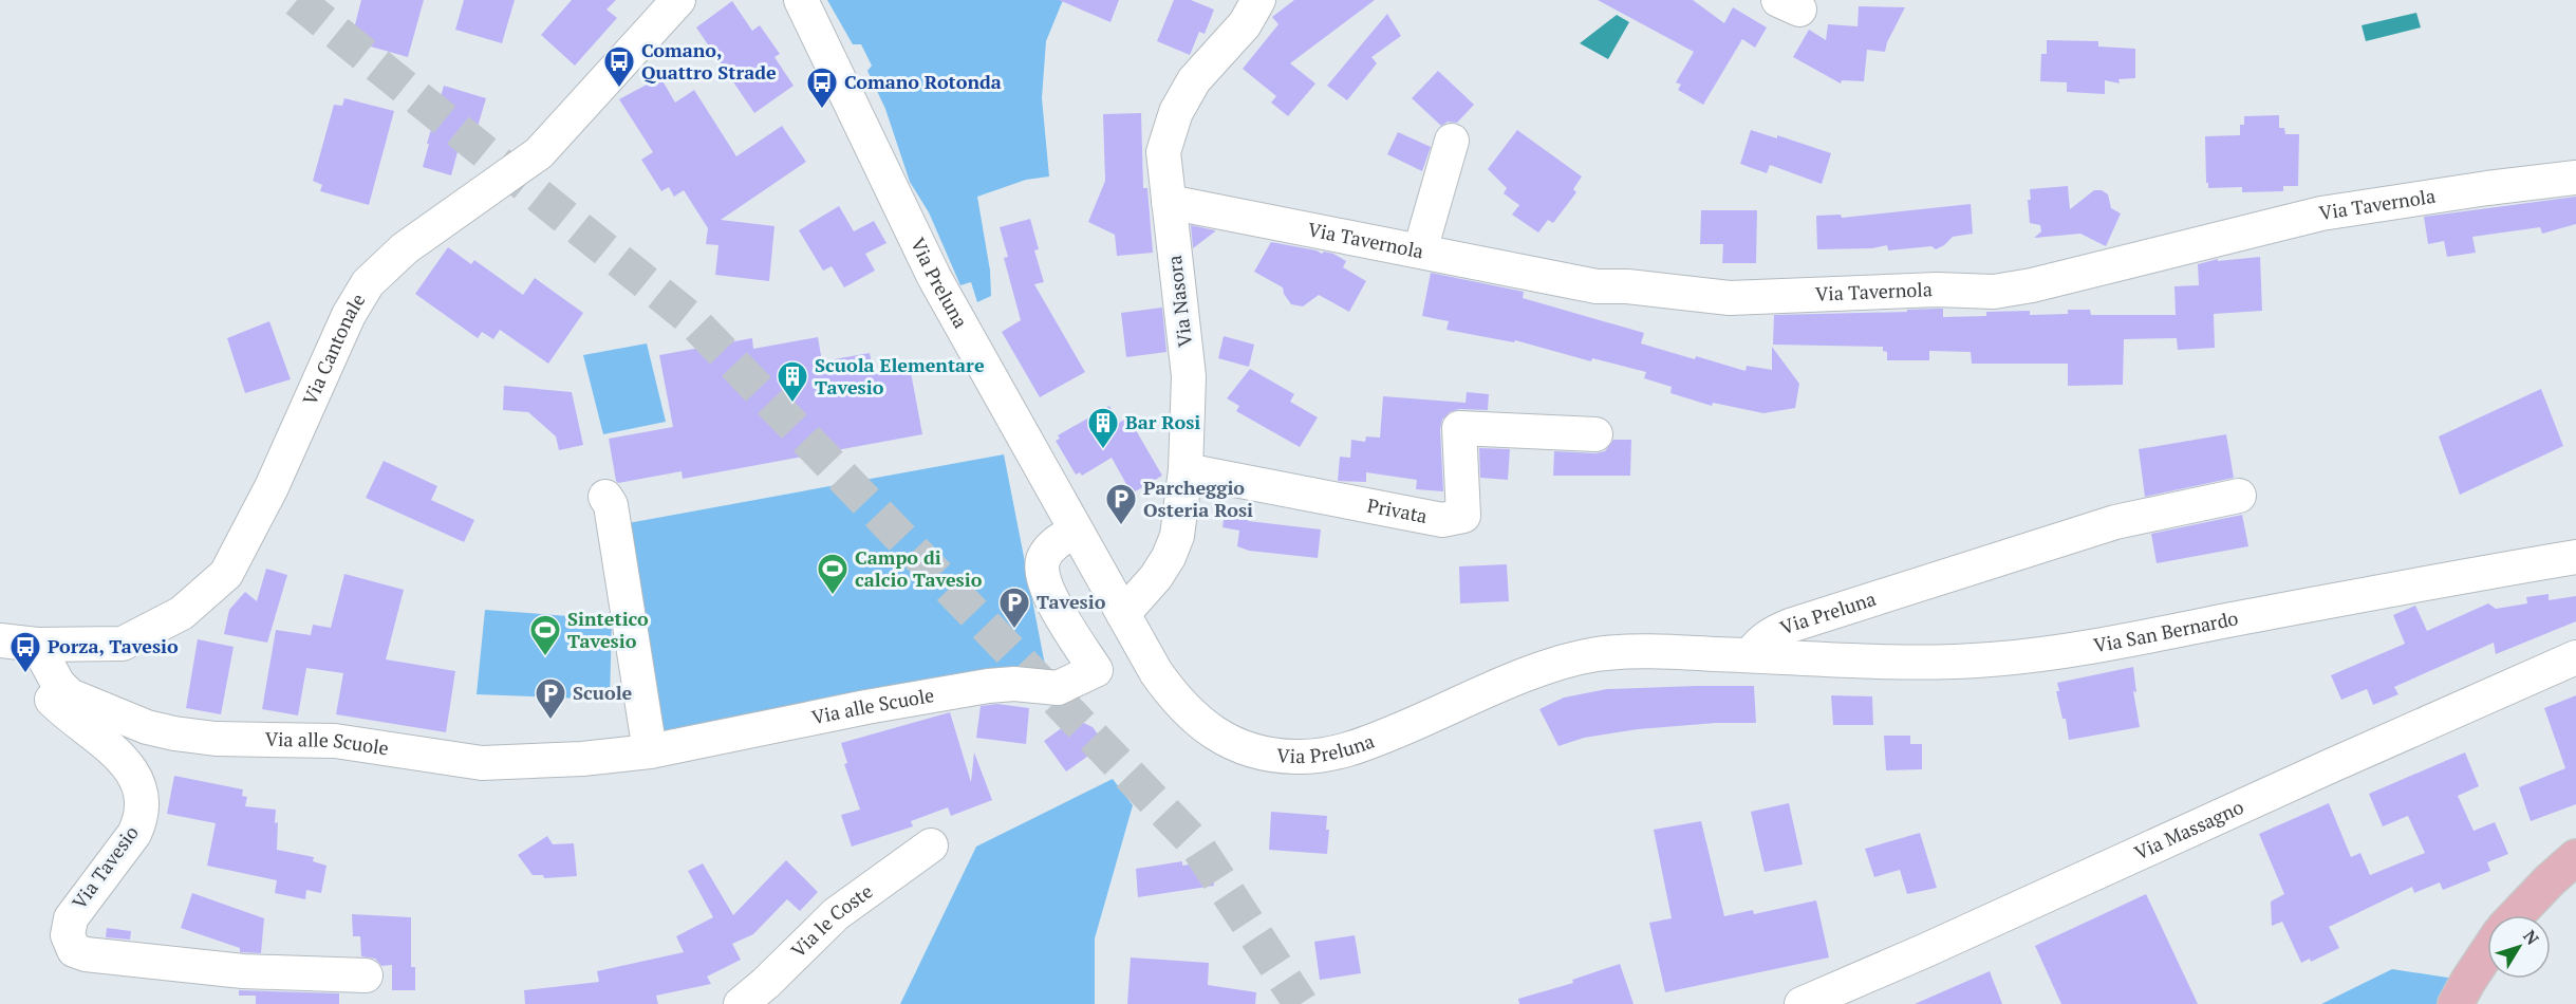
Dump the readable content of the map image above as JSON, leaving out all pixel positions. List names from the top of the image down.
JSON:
{
  "streets": {
    "street": [
      "Via Tavernola",
      "Via Preluna",
      "Via Nasora",
      "Via Cantonale",
      "Privata",
      "Via San Bernardo",
      "Via alle Scuole",
      "Via Massagno",
      "Via Tavesio",
      "Via le Coste"
    ]
  },
  "crossings": [
    ["Via Tavernola", "Via Nasora"],
    ["Via Preluna", "Via Nasora"],
    ["Via Preluna", "Via San Bernardo"],
    ["Via Preluna", "Via alle Scuole"],
    ["Via Nasora", "Privata"],
    ["Via Cantonale", "Via alle Scuole"],
    ["Via Cantonale", "Via Tavesio"],
    ["Via alle Scuole", "Via Tavesio"]
  ],
  "places": {
    "bus stop": ["Comano, Quattro Strade", "Comano Rotonda", "Porza, Tavesio"],
    "building": ["Scuola Elementare Tavesio", "Bar Rosi"],
    "parking": ["Parcheggio Osteria Rosi", "Tavesio", "Scuole"],
    "sports": ["Campo di calcio Tavesio", "Sintetico Tavesio"]
  },
  "north": "top right"
}
